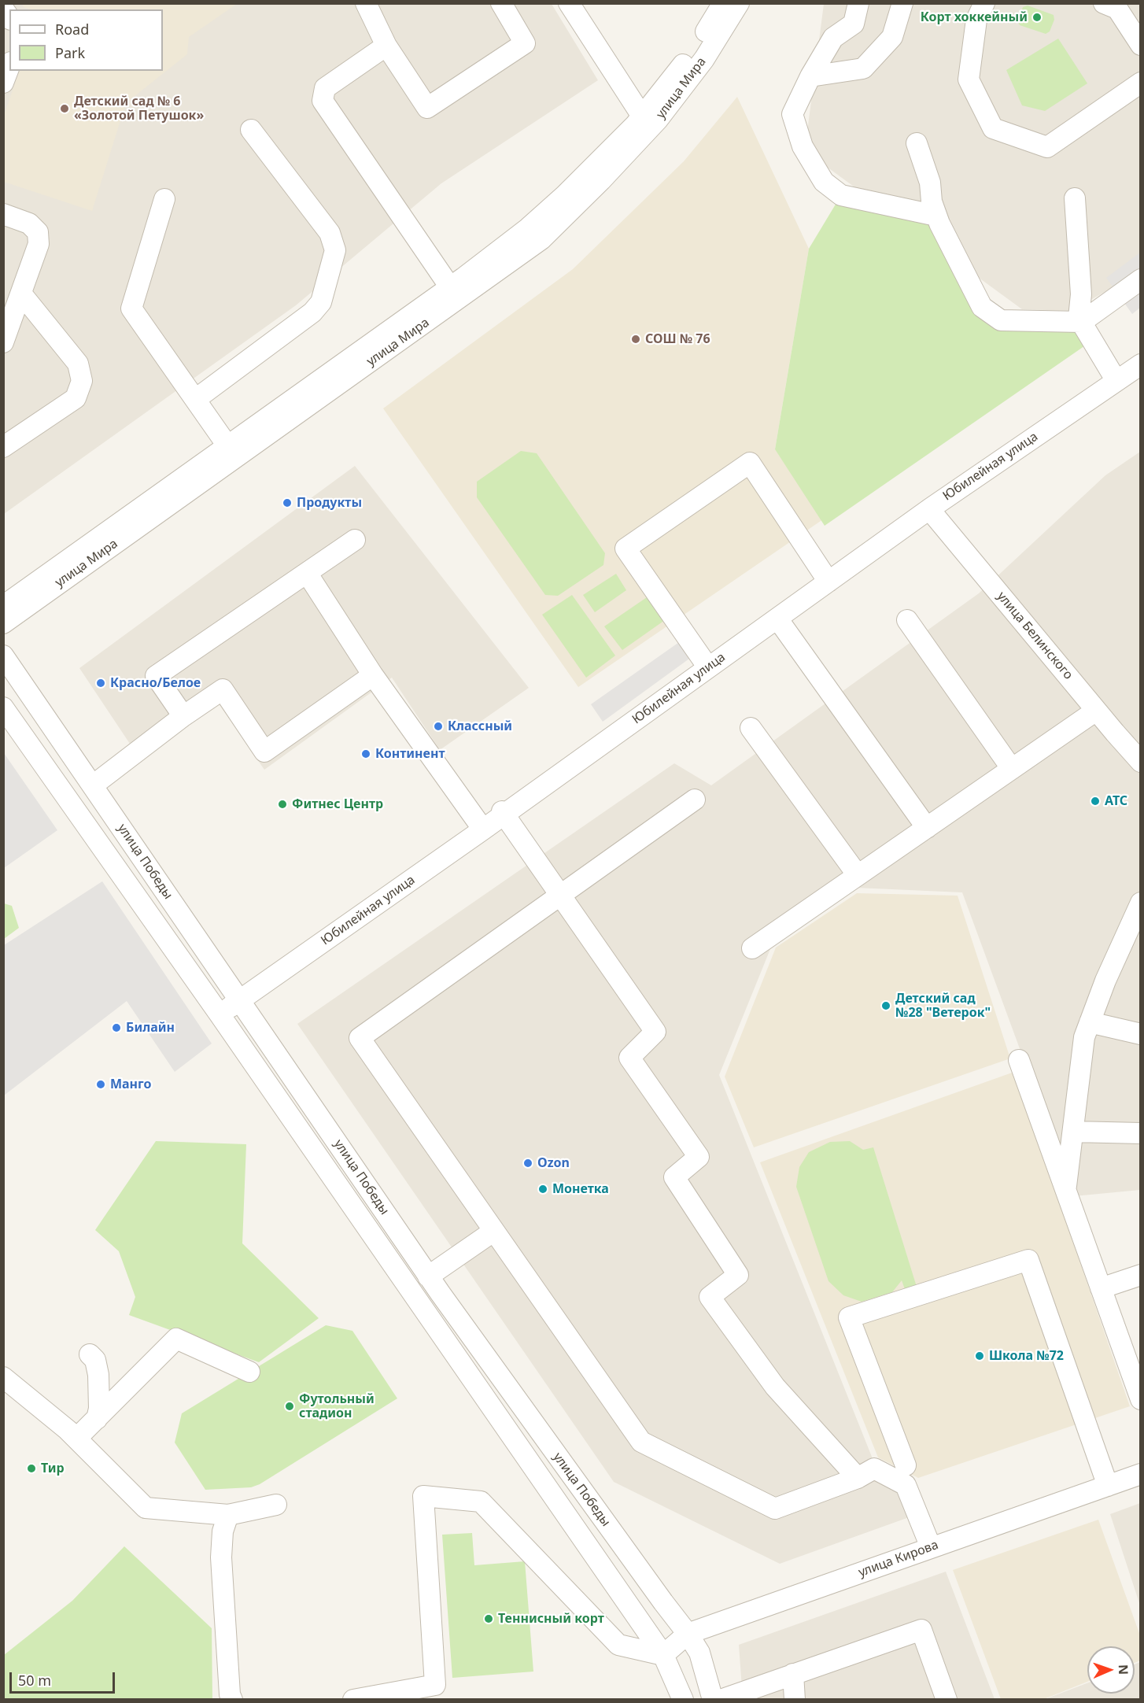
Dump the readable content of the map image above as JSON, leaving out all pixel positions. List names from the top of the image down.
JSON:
{
  "streets": {
    "street": [
      "улица Мира",
      "Юбилейная улица",
      "улица Белинского",
      "улица Победы",
      "улица Кирова"
    ]
  },
  "crossings": [
    ["Юбилейная улица", "улица Белинского"],
    ["Юбилейная улица", "улица Победы"],
    ["улица Победы", "улица Кирова"]
  ],
  "places": [
    "Корт хоккейный",
    "Детский сад № 6 «Золотой Петушок»",
    "СОШ № 76",
    "Продукты",
    "Красно/Белое",
    "Классный",
    "Континент",
    "АТС",
    "Фитнес Центр",
    "Детский сад №28 \"Ветерок\"",
    "Билайн",
    "Манго",
    "Ozon",
    "Монетка",
    "Школа №72",
    "Футольный стадион",
    "Тир",
    "Теннисный корт"
  ],
  "legend": ["Road", "Park"],
  "scale_bar": "50 m",
  "north": "right"
}
